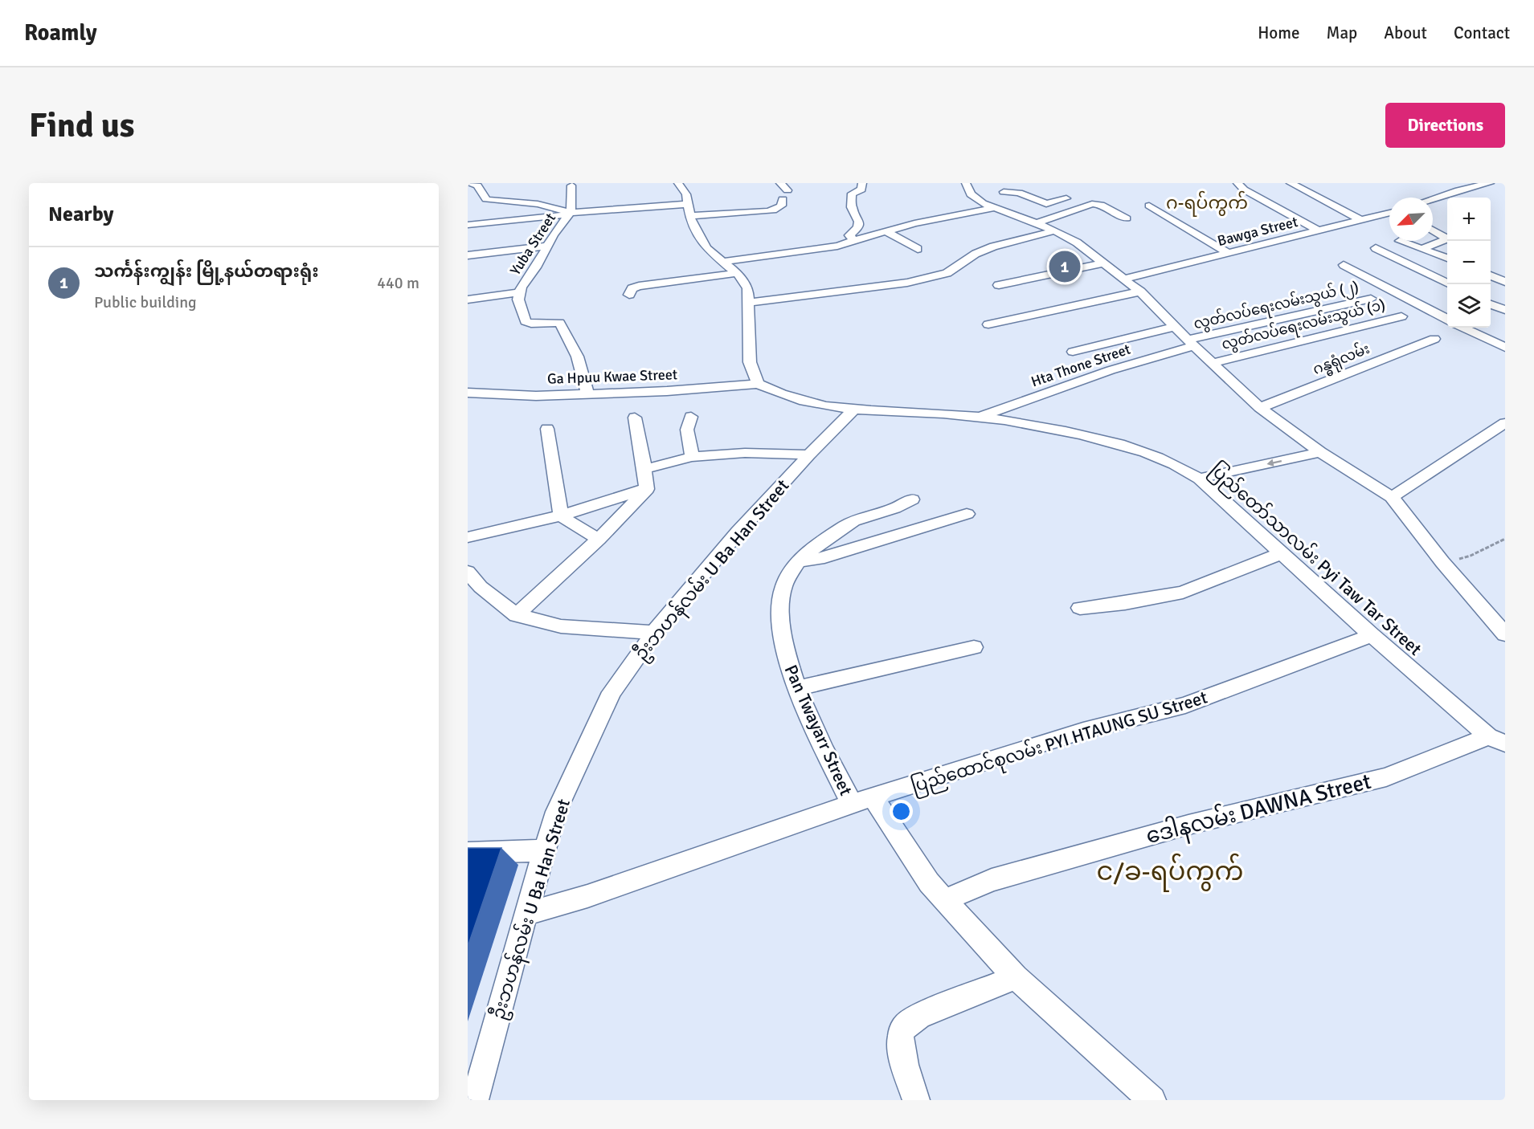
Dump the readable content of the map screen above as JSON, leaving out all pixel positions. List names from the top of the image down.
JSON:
{
  "streets": {
    "street": [
      "Bawga Street",
      "Yuba Street",
      "လွတ်လပ်ရေးလမ်းသွယ် (၂)",
      "လွတ်လပ်ရေးလမ်းသွယ် (၁)",
      "ဂန္ဓရုံလမ်း",
      "Hta Thone Street",
      "Ga Hpuu Kwae Street",
      "ပြည်တော်သာလမ်း Pyi Taw Tar Street",
      "ဦးဘဟန်လမ်း U Ba Han Street",
      "Pan Twayarr Street",
      "ပြည်ထောင်စုလမ်း PYI HTAUNG SU Street",
      "ဒေါနလမ်း DAWNA Street"
    ]
  },
  "crossings": [
    ["Yuba Street", "Ga Hpuu Kwae Street"],
    ["လွတ်လပ်ရေးလမ်းသွယ် (၂)", "Hta Thone Street"],
    ["Hta Thone Street", "ပြည်တော်သာလမ်း Pyi Taw Tar Street"],
    ["Ga Hpuu Kwae Street", "ပြည်တော်သာလမ်း Pyi Taw Tar Street"],
    ["ပြည်တော်သာလမ်း Pyi Taw Tar Street", "ဦးဘဟန်လမ်း U Ba Han Street"],
    ["ပြည်တော်သာလမ်း Pyi Taw Tar Street", "ပြည်ထောင်စုလမ်း PYI HTAUNG SU Street"],
    ["ပြည်တော်သာလမ်း Pyi Taw Tar Street", "ဒေါနလမ်း DAWNA Street"],
    ["ဦးဘဟန်လမ်း U Ba Han Street", "ပြည်ထောင်စုလမ်း PYI HTAUNG SU Street"],
    ["Pan Twayarr Street", "ပြည်ထောင်စုလမ်း PYI HTAUNG SU Street"],
    ["Pan Twayarr Street", "ဒေါနလမ်း DAWNA Street"]
  ],
  "districts": ["ဂ-ရပ်ကွက်", "င/ခ-ရပ်ကွက်"],
  "north": "bottom left",
  "page": {
    "header": "Roamly",
    "nav": [
      "Home",
      "Map",
      "About",
      "Contact"
    ],
    "buttons": "Directions",
    "title": "Find us",
    "heading": "Nearby",
    "map_buttons": ["+", "−"],
    "list": [
      {
        "mark": "1",
        "name": "သင်္ကန်းကျွန်း မြို့နယ်တရားရုံး",
        "note": "Public building",
        "value": "440 m"
      }
    ],
    "pins": "1"
  }
}
